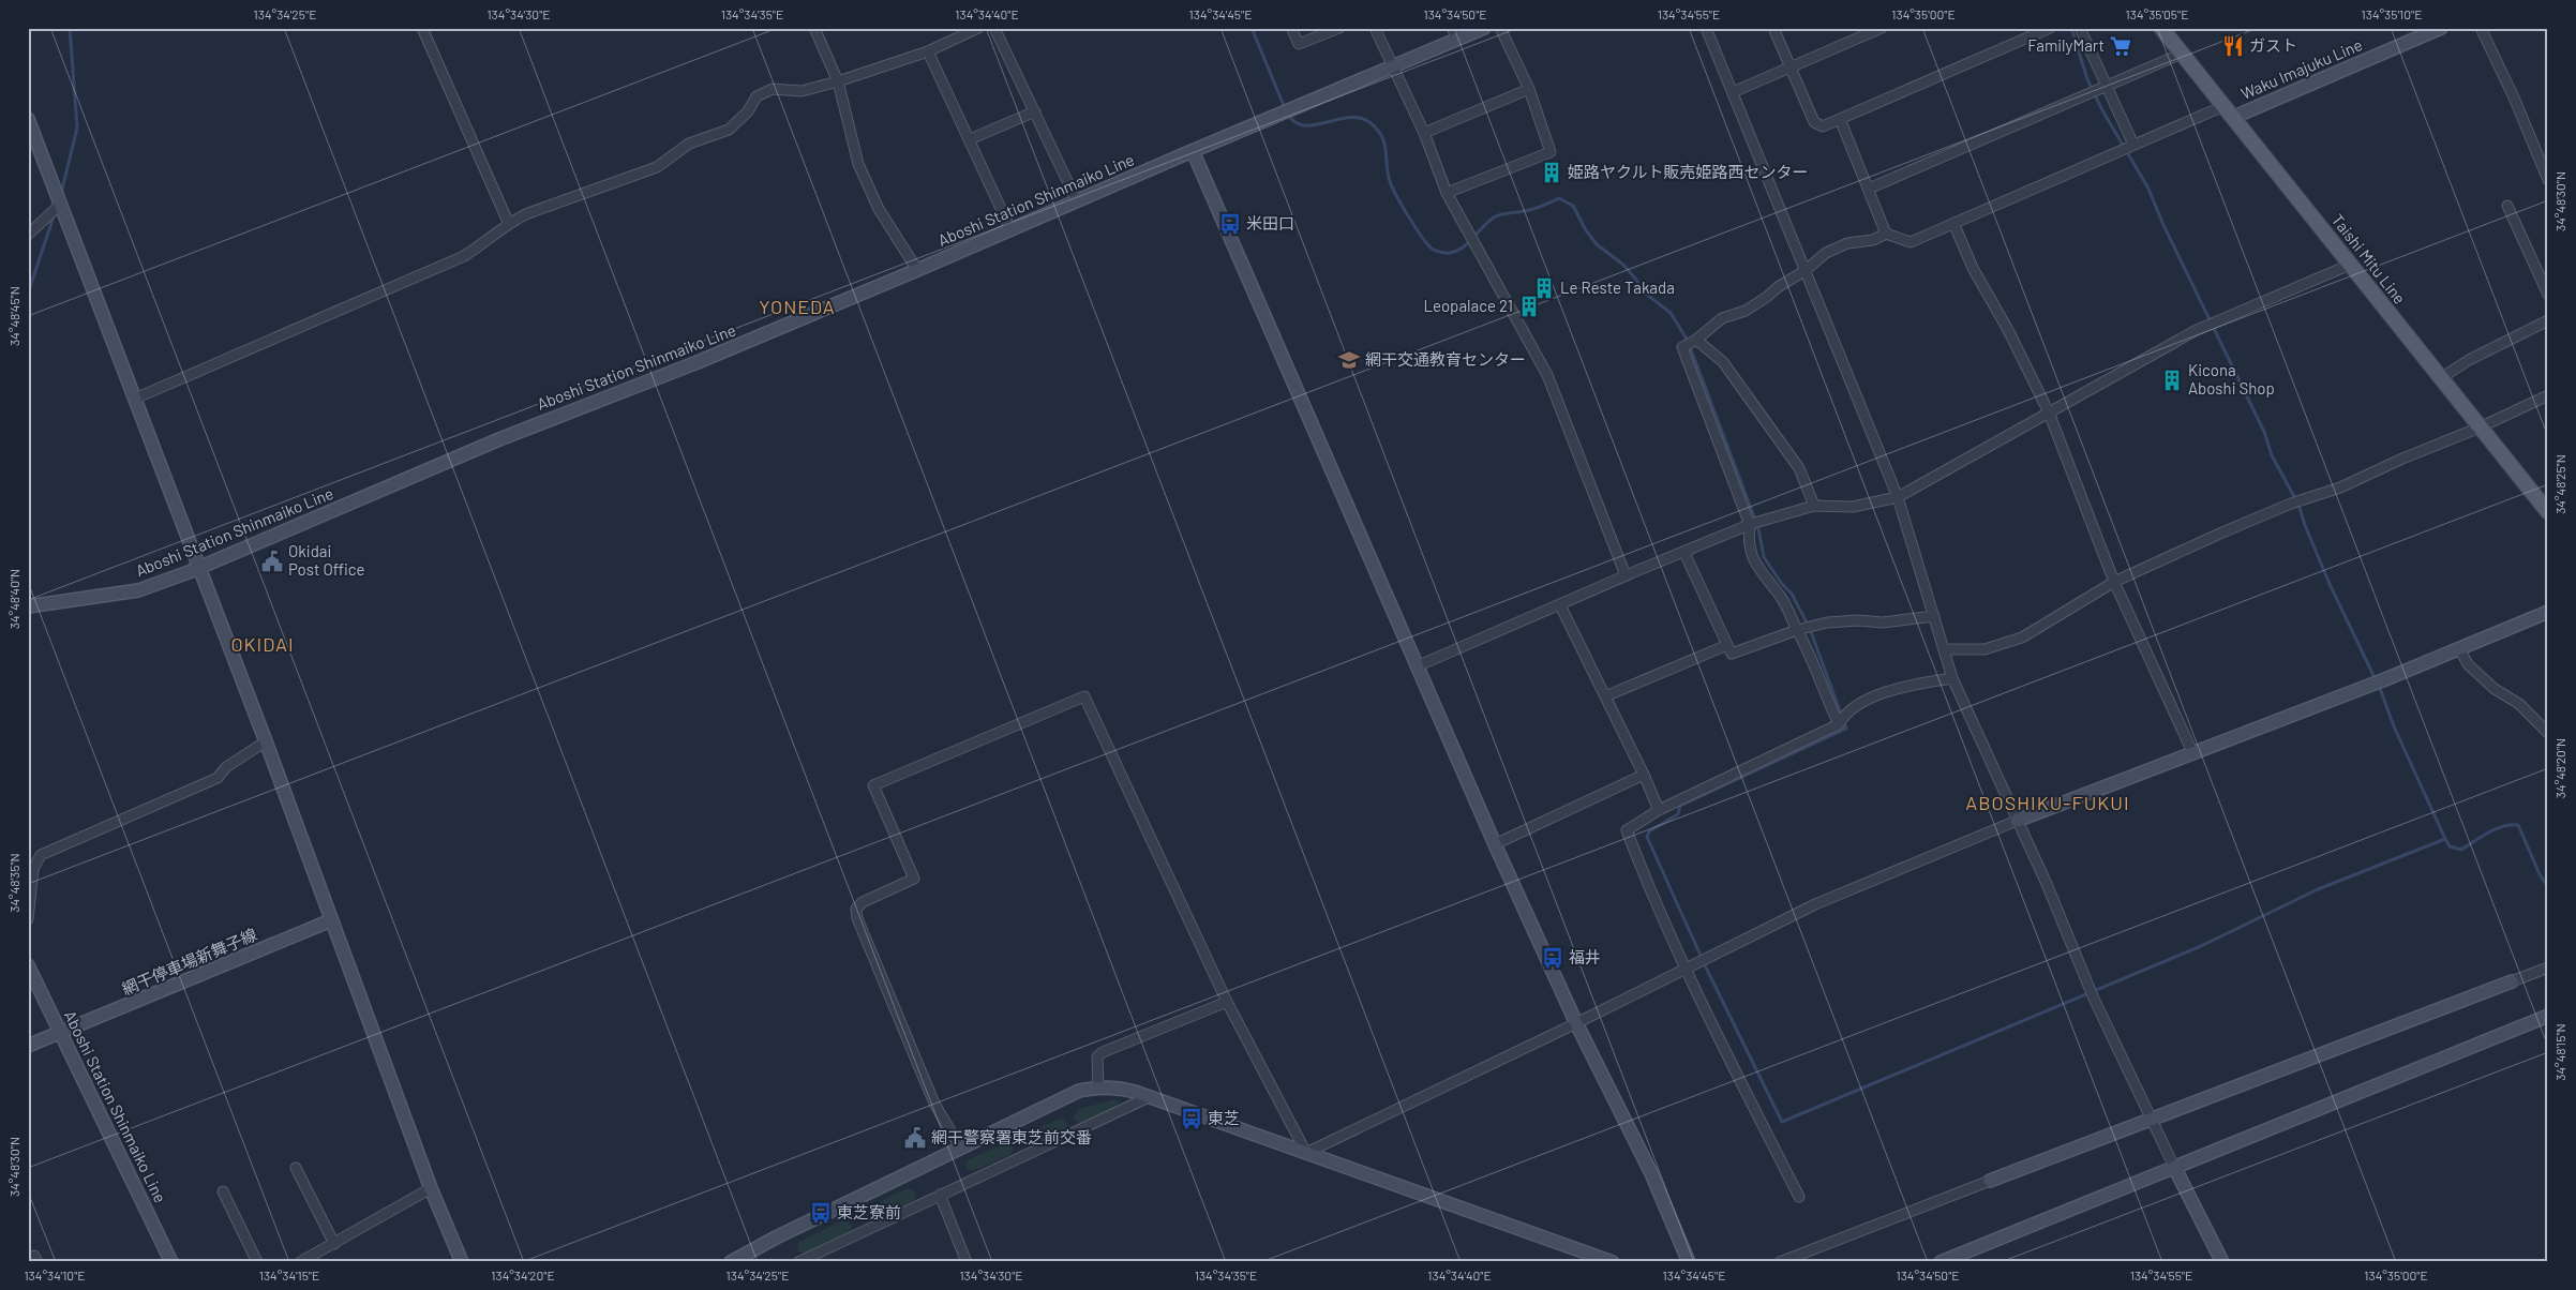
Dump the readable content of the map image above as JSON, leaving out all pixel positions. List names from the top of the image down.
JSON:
{
  "streets": {
    "main road": ["Taishi Mitu Line"],
    "street": ["Waku Imajuku Line", "Aboshi Station Shinmaiko Line", "網干停車場新舞子線"]
  },
  "crossings": [
    ["Waku Imajuku Line", "Taishi Mitu Line"],
    ["Aboshi Station Shinmaiko Line", "網干停車場新舞子線"]
  ],
  "districts": ["YONEDA", "OKIDAI", "ABOSHIKU-FUKUI"],
  "places": {
    "supermarket": ["FamilyMart"],
    "restaurant": ["ガスト"],
    "building": [
      "姫路ヤクルト販売姫路西センター",
      "Le Reste Takada",
      "Leopalace 21",
      "Kicona Aboshi Shop"
    ],
    "bus stop": [
      "米田口",
      "福井",
      "東芝",
      "東芝寮前"
    ],
    "school or university": ["網干交通教育センター"],
    "public building": ["Okidai Post Office", "網干警察署東芝前交番"]
  },
  "coordinates": [
    "134°34'25\"E",
    "134°34'30\"E",
    "134°34'35\"E",
    "134°34'40\"E",
    "134°34'45\"E",
    "134°34'50\"E",
    "134°34'55\"E",
    "134°35'00\"E",
    "134°35'05\"E",
    "134°35'10\"E",
    "34°48'30\"N",
    "34°48'45\"N",
    "34°48'25\"N",
    "34°48'40\"N",
    "34°48'20\"N",
    "34°48'35\"N",
    "34°48'15\"N",
    "134°34'10\"E",
    "134°34'15\"E",
    "134°34'20\"E"
  ]
}
